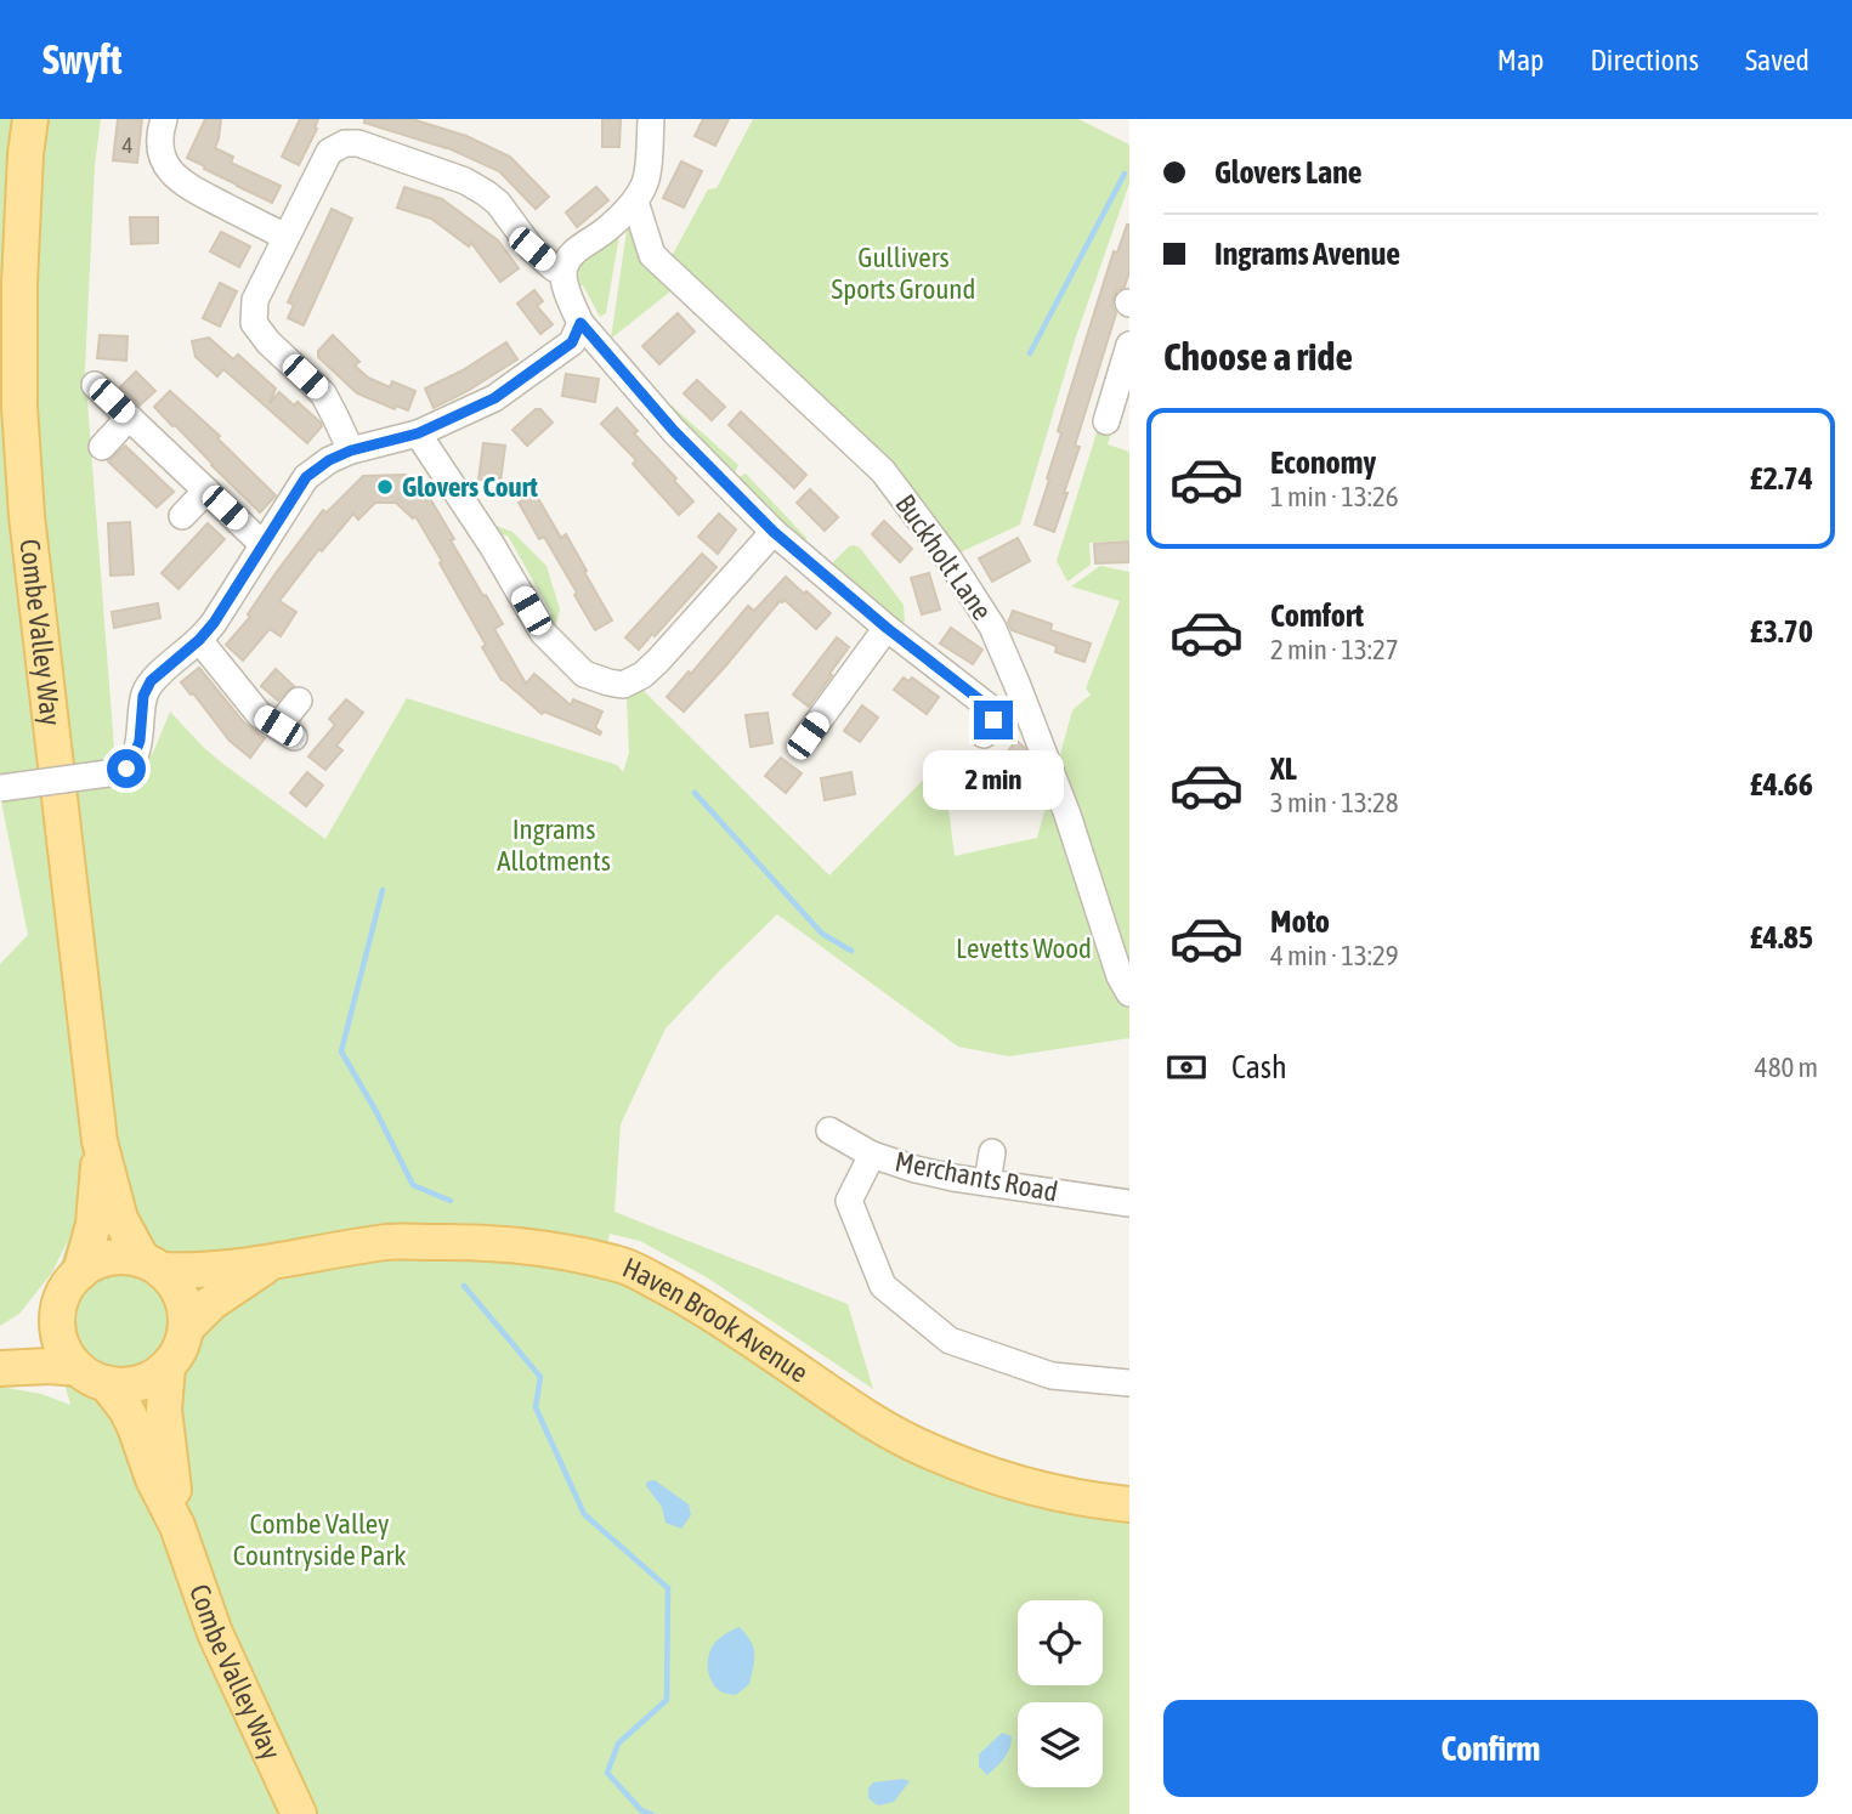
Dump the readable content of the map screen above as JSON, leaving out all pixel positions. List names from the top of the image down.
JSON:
{
  "streets": {
    "main road": ["Combe Valley Way", "Haven Brook Avenue"],
    "street": ["Buckholt Lane", "Merchants Road"]
  },
  "crossings": [
    ["Combe Valley Way", "Haven Brook Avenue"]
  ],
  "parks": [
    "Gullivers Sports Ground",
    "Ingrams Allotments",
    "Levetts Wood",
    "Combe Valley Countryside Park"
  ],
  "places": ["Glovers Court"],
  "house_numbers": ["4"],
  "page": {
    "header": "Swyft",
    "nav": ["Map", "Directions", "Saved"],
    "banner": ["Glovers Lane", "Ingrams Avenue"],
    "heading": "Choose a ride",
    "list": [
      {
        "name": "Economy",
        "note": "1 min · 13:26",
        "value": "£2.74"
      },
      {
        "name": "Comfort",
        "note": "2 min · 13:27",
        "value": "£3.70"
      },
      {
        "name": "XL",
        "note": "3 min · 13:28",
        "value": "£4.66"
      },
      {
        "name": "Moto",
        "note": "4 min · 13:29",
        "value": "£4.85"
      }
    ],
    "bubble": "2 min",
    "pay": ["Cash", "480 m"],
    "buttons": "Confirm"
  }
}
